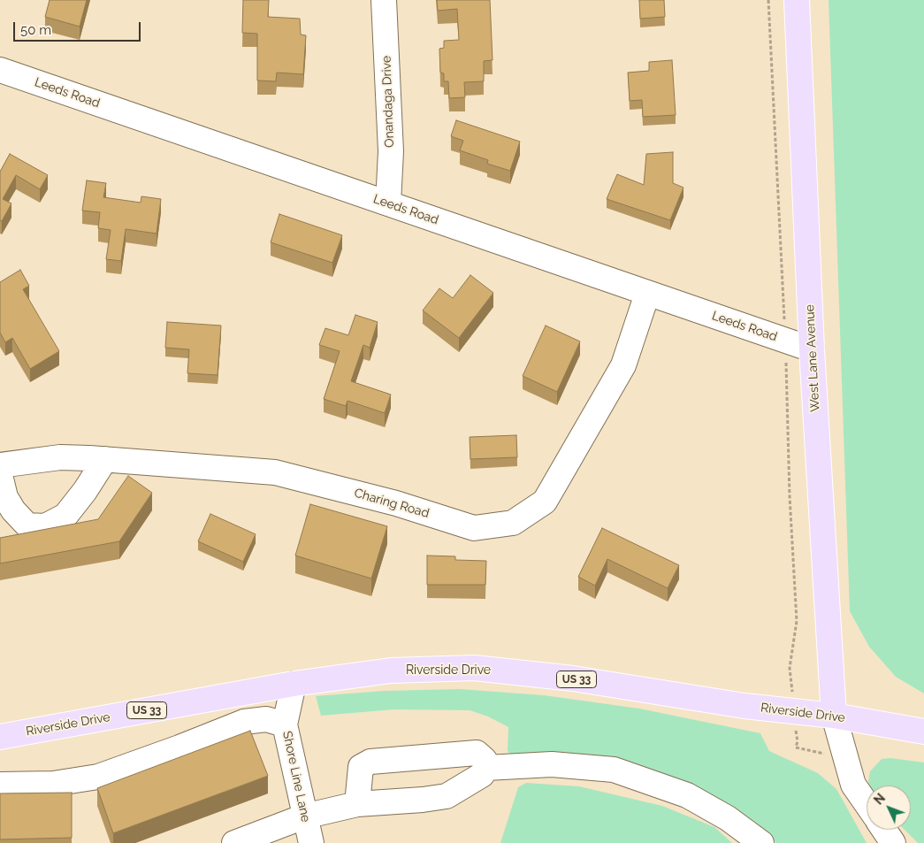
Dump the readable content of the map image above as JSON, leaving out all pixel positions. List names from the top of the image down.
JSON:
{
  "streets": {
    "main road": ["West Lane Avenue", "Riverside Drive", "US 33"],
    "street": [
      "Leeds Road",
      "Onandaga Drive",
      "Charing Road",
      "Shore Line Lane"
    ]
  },
  "crossings": [
    ["Leeds Road", "Onandaga Drive"],
    ["Leeds Road", "West Lane Avenue"],
    ["Leeds Road", "Charing Road"],
    ["West Lane Avenue", "Riverside Drive"],
    ["Riverside Drive", "Shore Line Lane"]
  ],
  "scale_bar": "50 m",
  "north": "top left"
}
